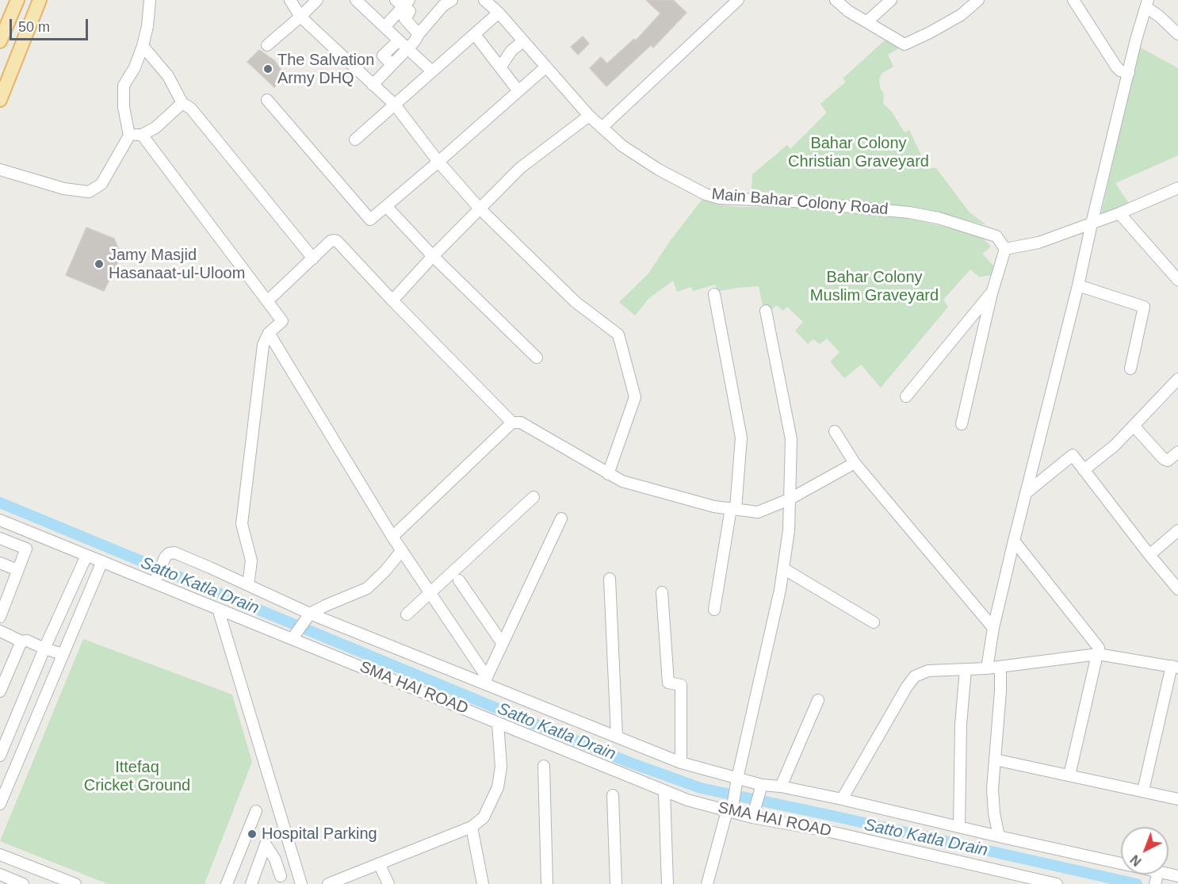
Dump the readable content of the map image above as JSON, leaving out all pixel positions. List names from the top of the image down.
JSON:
{
  "streets": {
    "street": ["Main Bahar Colony Road", "SMA HAI ROAD"]
  },
  "water": ["Satto Katla Drain"],
  "parks": ["Bahar Colony Christian Graveyard", "Bahar Colony Muslim Graveyard", "Ittefaq Cricket Ground"],
  "places": ["The Salvation Army DHQ", "Jamy Masjid Hasanaat-ul-Uloom", "Hospital Parking"],
  "scale_bar": "50 m",
  "north": "bottom left"
}
